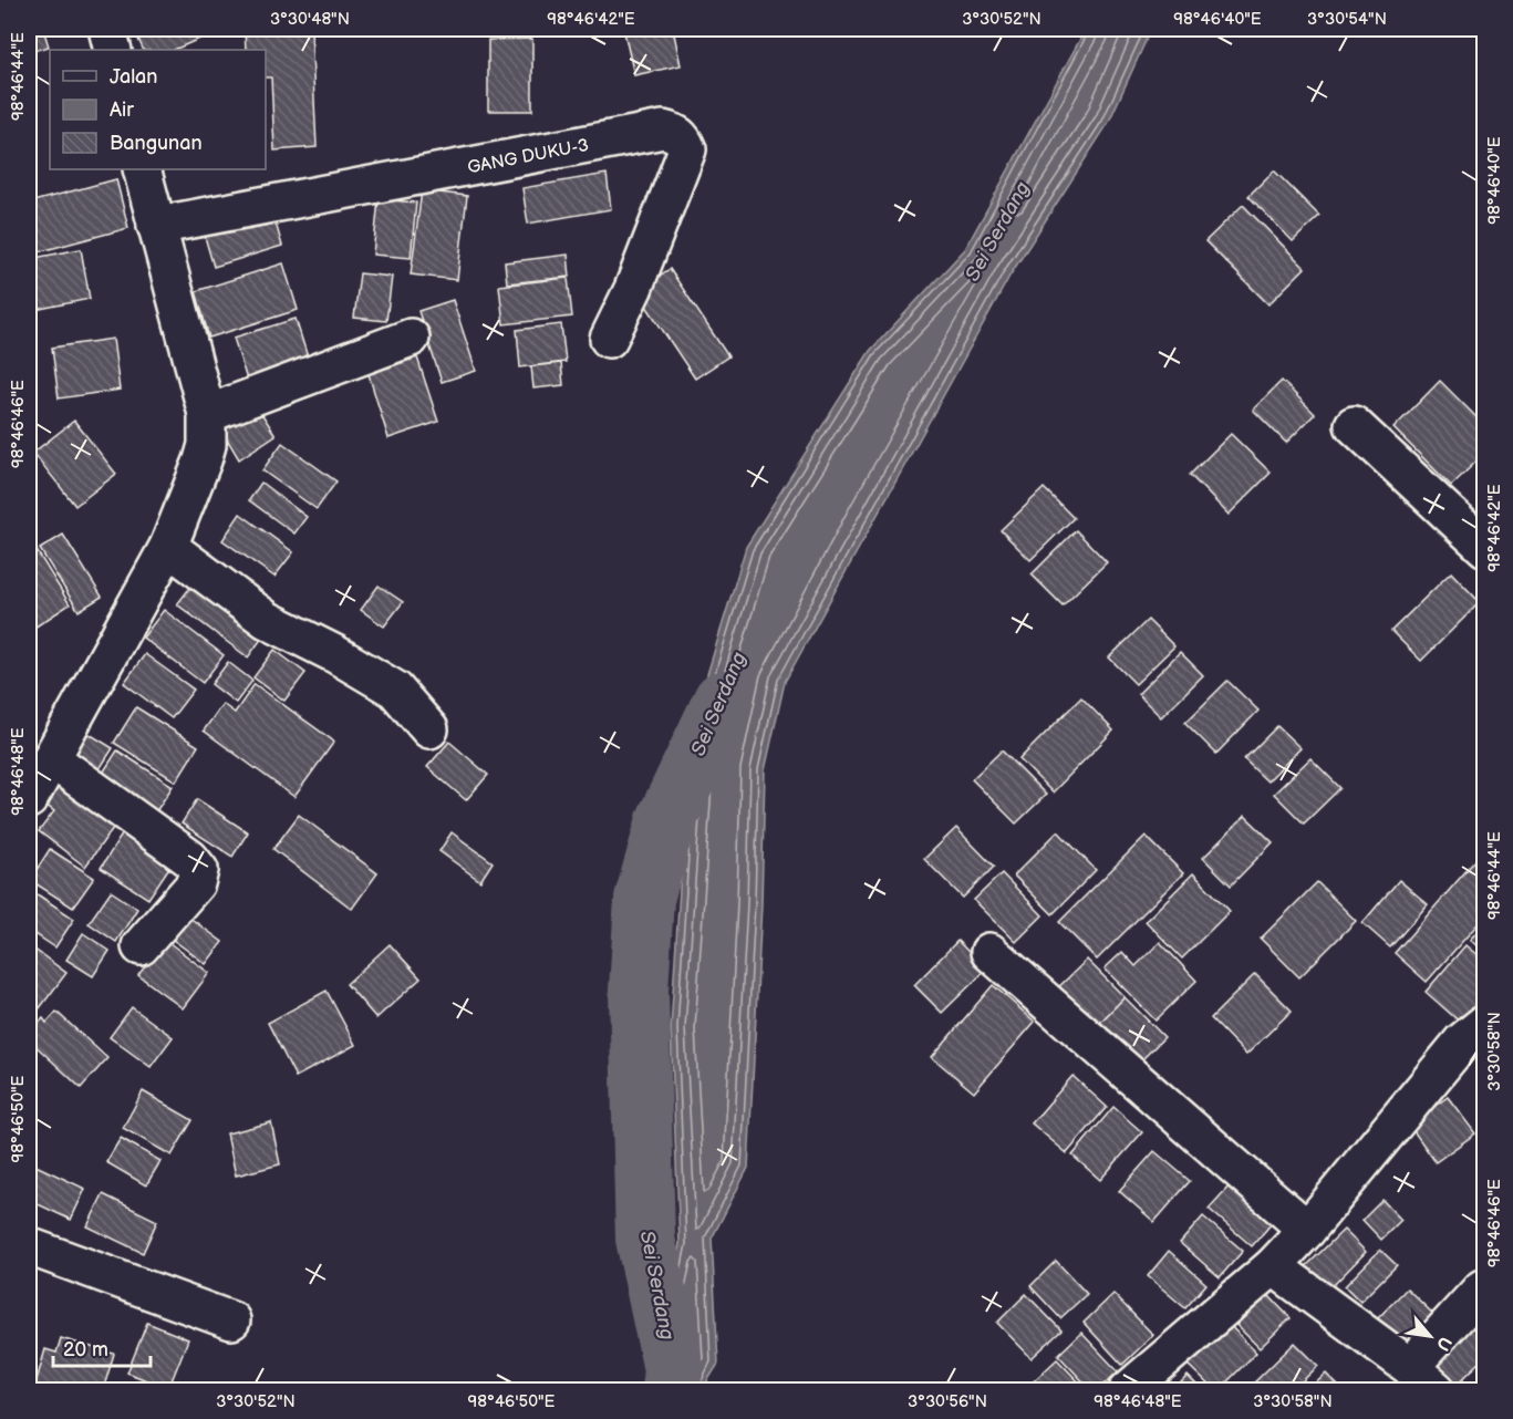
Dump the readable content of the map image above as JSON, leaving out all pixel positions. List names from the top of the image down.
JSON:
{
  "streets": {
    "street": ["GANG DUKU-3"]
  },
  "water": ["Sei Serdang"],
  "legend": ["Jalan", "Air", "Bangunan"],
  "scale_bar": "20 m",
  "north": "bottom right",
  "coordinates": [
    "3°30'48\"N",
    "98°46'42\"E",
    "3°30'52\"N",
    "98°46'40\"E",
    "3°30'54\"N",
    "98°46'44\"E",
    "98°46'46\"E",
    "98°46'48\"E",
    "3°30'58\"N",
    "98°46'50\"E",
    "3°30'56\"N"
  ]
}
